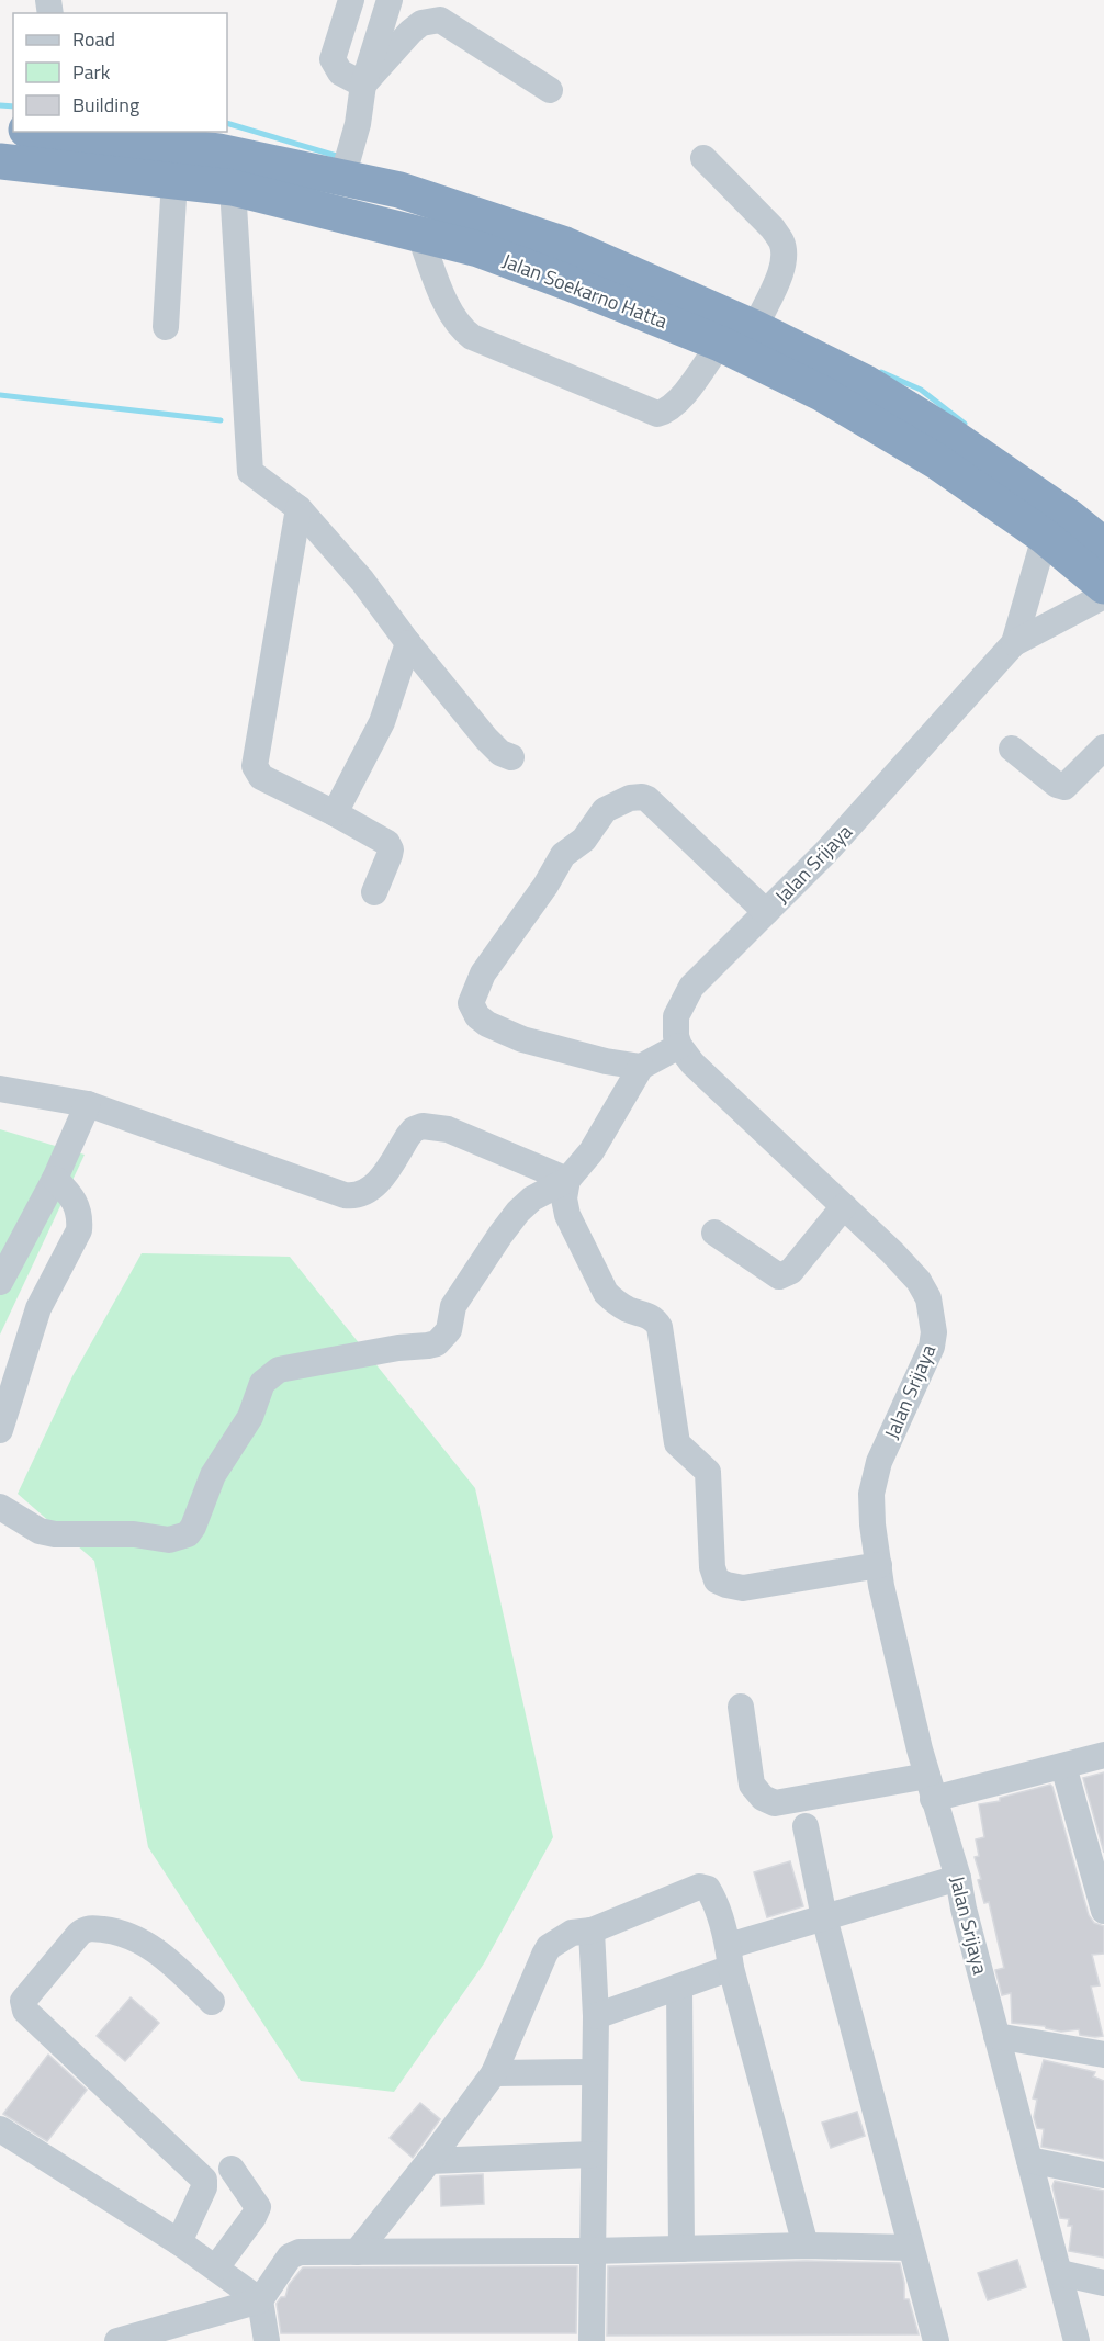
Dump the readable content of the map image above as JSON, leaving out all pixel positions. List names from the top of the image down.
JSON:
{
  "streets": {
    "highway": ["Jalan Soekarno Hatta"],
    "street": ["Jalan Srijaya"]
  },
  "crossings": [
    ["Jalan Soekarno Hatta", "Jalan Srijaya"]
  ],
  "legend": ["Road", "Park", "Building"]
}
